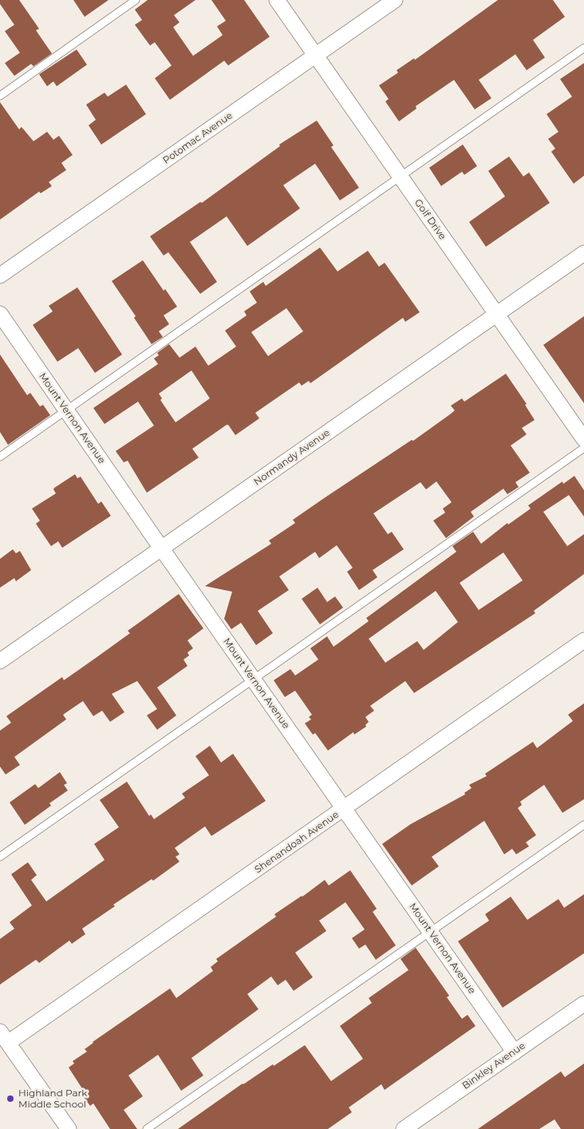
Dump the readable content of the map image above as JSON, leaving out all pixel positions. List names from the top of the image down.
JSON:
{
  "streets": {
    "street": [
      "Potomac Avenue",
      "Golf Drive",
      "Mount Vernon Avenue",
      "Normandy Avenue",
      "Shenandoah Avenue",
      "Binkley Avenue"
    ]
  },
  "crossings": [
    ["Potomac Avenue", "Golf Drive"],
    ["Golf Drive", "Normandy Avenue"],
    ["Mount Vernon Avenue", "Normandy Avenue"],
    ["Mount Vernon Avenue", "Shenandoah Avenue"],
    ["Mount Vernon Avenue", "Binkley Avenue"]
  ],
  "places": ["Highland Park Middle School"]
}
